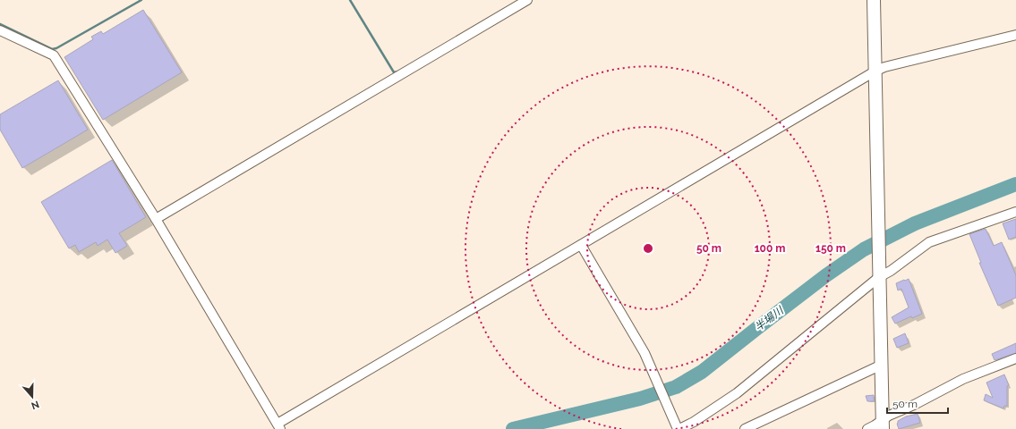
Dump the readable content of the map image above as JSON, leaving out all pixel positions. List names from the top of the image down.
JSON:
{
  "water": ["半場川"],
  "scale_bar": "50 m",
  "north": "bottom",
  "rings": ["50 m", "100 m", "150 m"]
}
